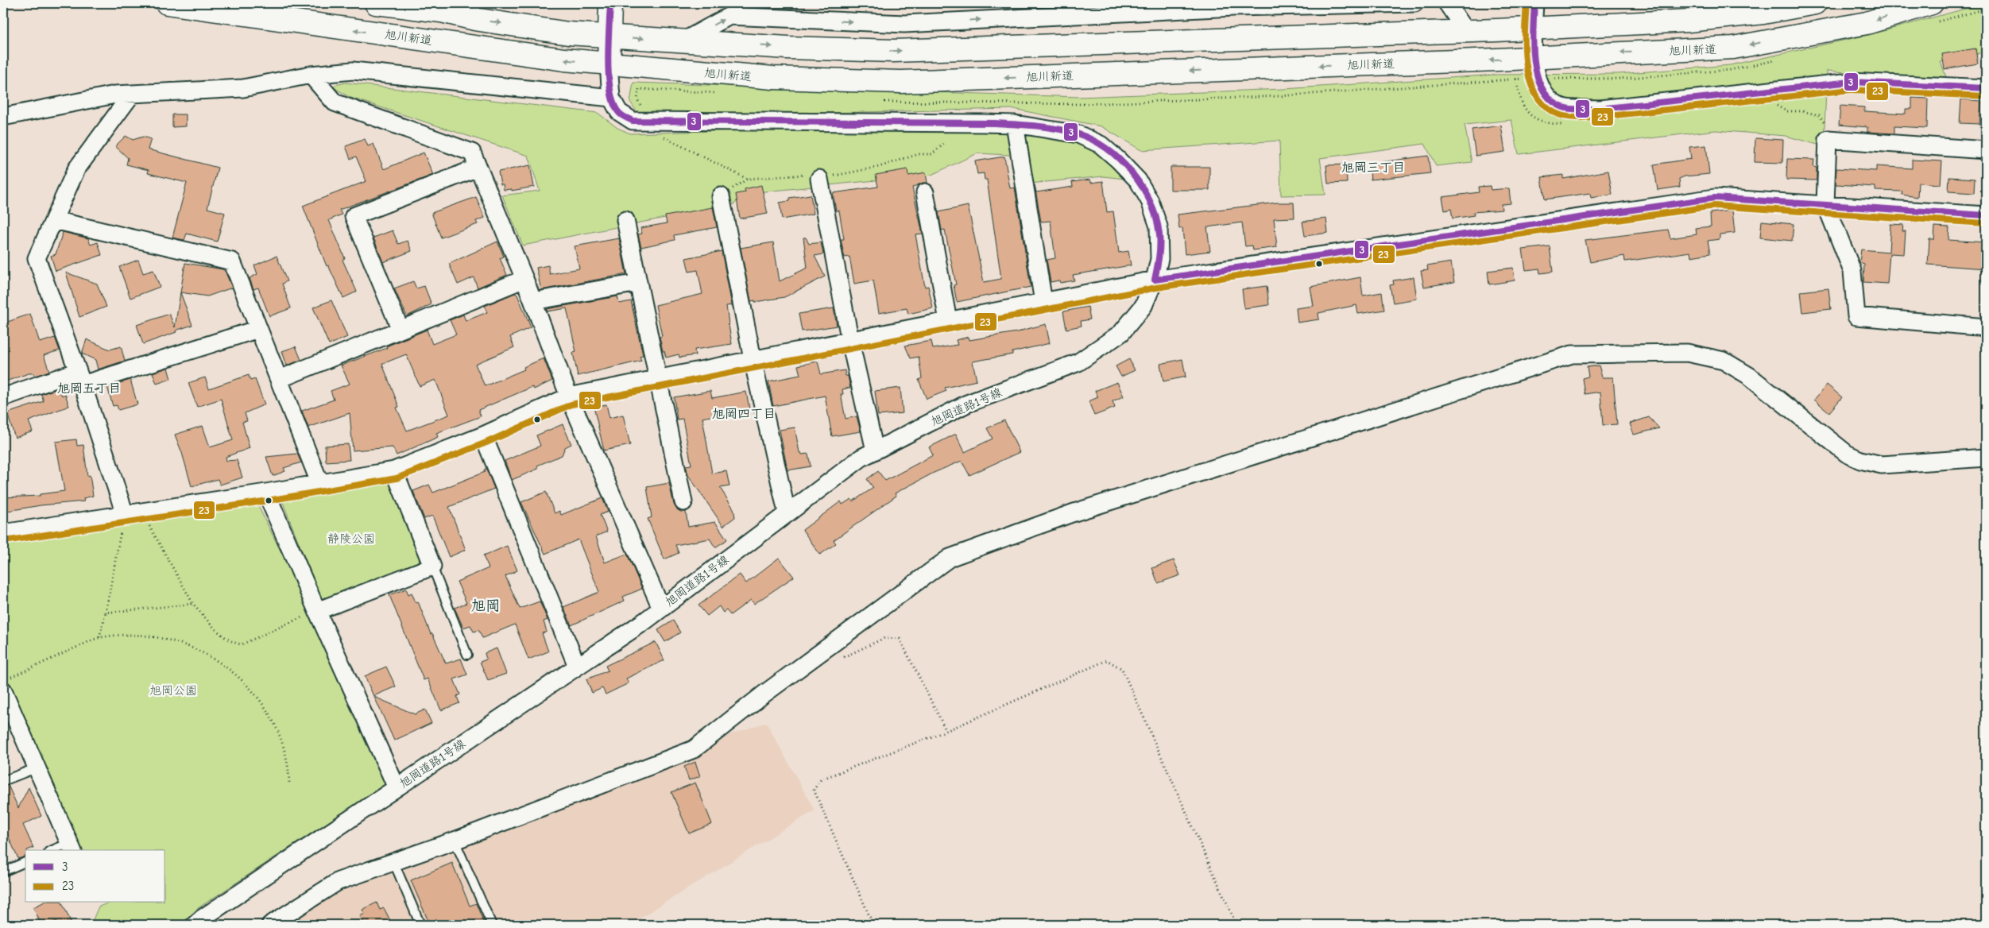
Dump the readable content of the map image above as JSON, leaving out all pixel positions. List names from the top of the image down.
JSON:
{
  "streets": {
    "main road": ["旭川新道"],
    "street": ["旭岡道路1号線"]
  },
  "crossings": [
    ["旭川新道", "旭岡道路1号線"]
  ],
  "districts": [
    "旭岡三丁目",
    "旭岡五丁目",
    "旭岡四丁目",
    "旭岡"
  ],
  "parks": ["静陵公園", "旭岡公園"],
  "lines": ["transit line 3", "transit line 23"],
  "legend": ["3", "23"]
}
